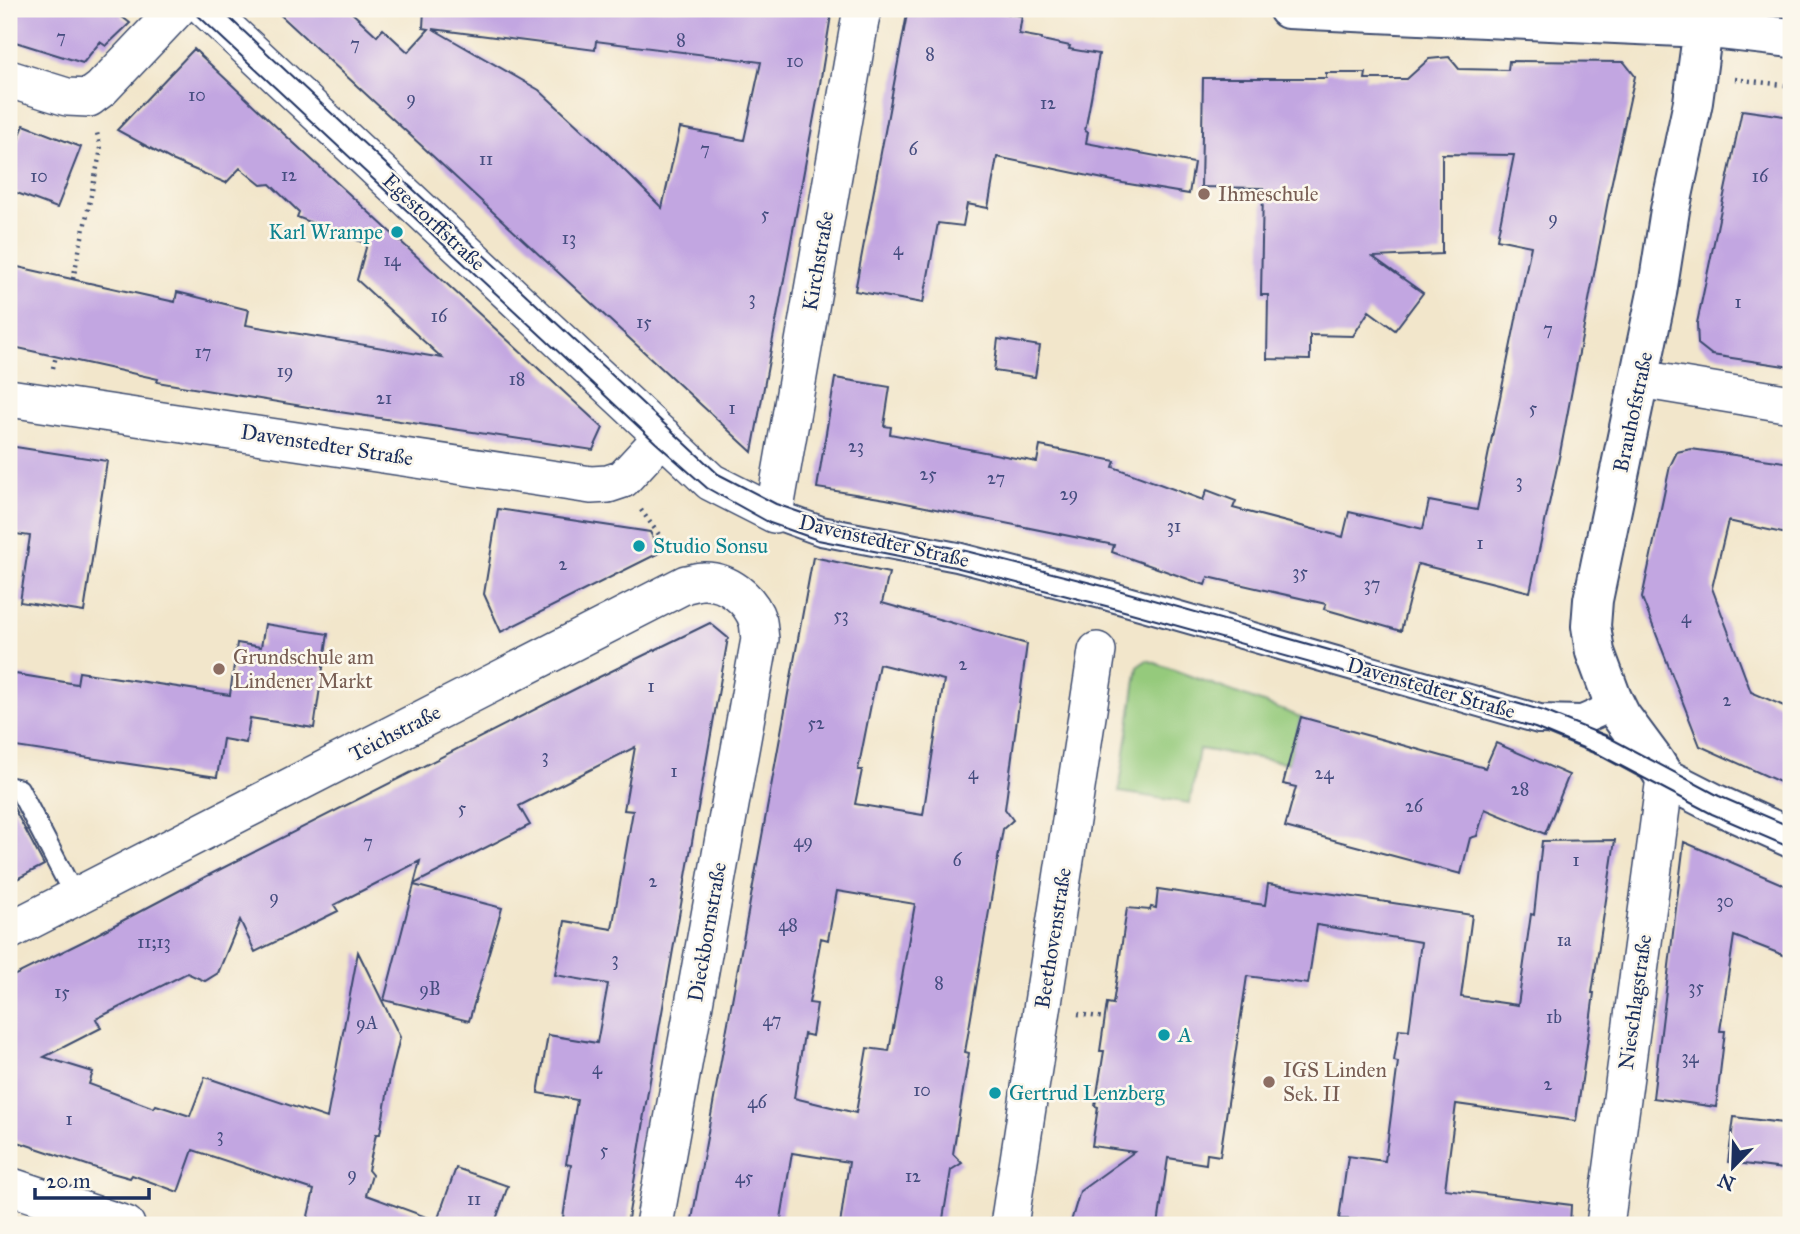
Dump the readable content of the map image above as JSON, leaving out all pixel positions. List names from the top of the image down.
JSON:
{
  "streets": {
    "street": [
      "Egestorffstraße",
      "Kirchstraße",
      "Brauhofstraße",
      "Davenstedter Straße",
      "Teichstraße",
      "Dieckbornstraße",
      "Beethovenstraße",
      "Nieschlagstraße"
    ]
  },
  "crossings": [
    ["Egestorffstraße", "Davenstedter Straße"],
    ["Kirchstraße", "Davenstedter Straße"],
    ["Brauhofstraße", "Davenstedter Straße"],
    ["Brauhofstraße", "Nieschlagstraße"],
    ["Davenstedter Straße", "Nieschlagstraße"],
    ["Teichstraße", "Dieckbornstraße"]
  ],
  "places": [
    "Ihmeschule",
    "Karl Wrampe",
    "Studio Sonsu",
    "Grundschule am Lindener Markt",
    "A",
    "IGS Linden Sek. II",
    "Gertrud Lenzberg"
  ],
  "house_numbers": [
    "7",
    "8",
    "7",
    "8",
    "10",
    "10",
    "9",
    "12",
    "7",
    "6",
    "11",
    "12",
    "10",
    "16",
    "5",
    "9",
    "13",
    "4",
    "14",
    "3",
    "1",
    "16",
    "15",
    "7",
    "17",
    "19",
    "18",
    "21",
    "1",
    "5",
    "23",
    "25",
    "27",
    "3",
    "29",
    "31",
    "1",
    "2",
    "35",
    "37",
    "53",
    "4",
    "2",
    "1",
    "2",
    "52",
    "3",
    "1",
    "4",
    "24",
    "28",
    "26",
    "5",
    "49",
    "7",
    "6",
    "1",
    "2",
    "9",
    "30",
    "48",
    "1a",
    "11;13",
    "3",
    "8",
    "35",
    "9B",
    "15",
    "1b",
    "47",
    "9A",
    "34",
    "4",
    "2",
    "10",
    "46",
    "1",
    "3",
    "5",
    "9",
    "12",
    "45",
    "11"
  ],
  "scale_bar": "20 m",
  "north": "bottom left"
}
